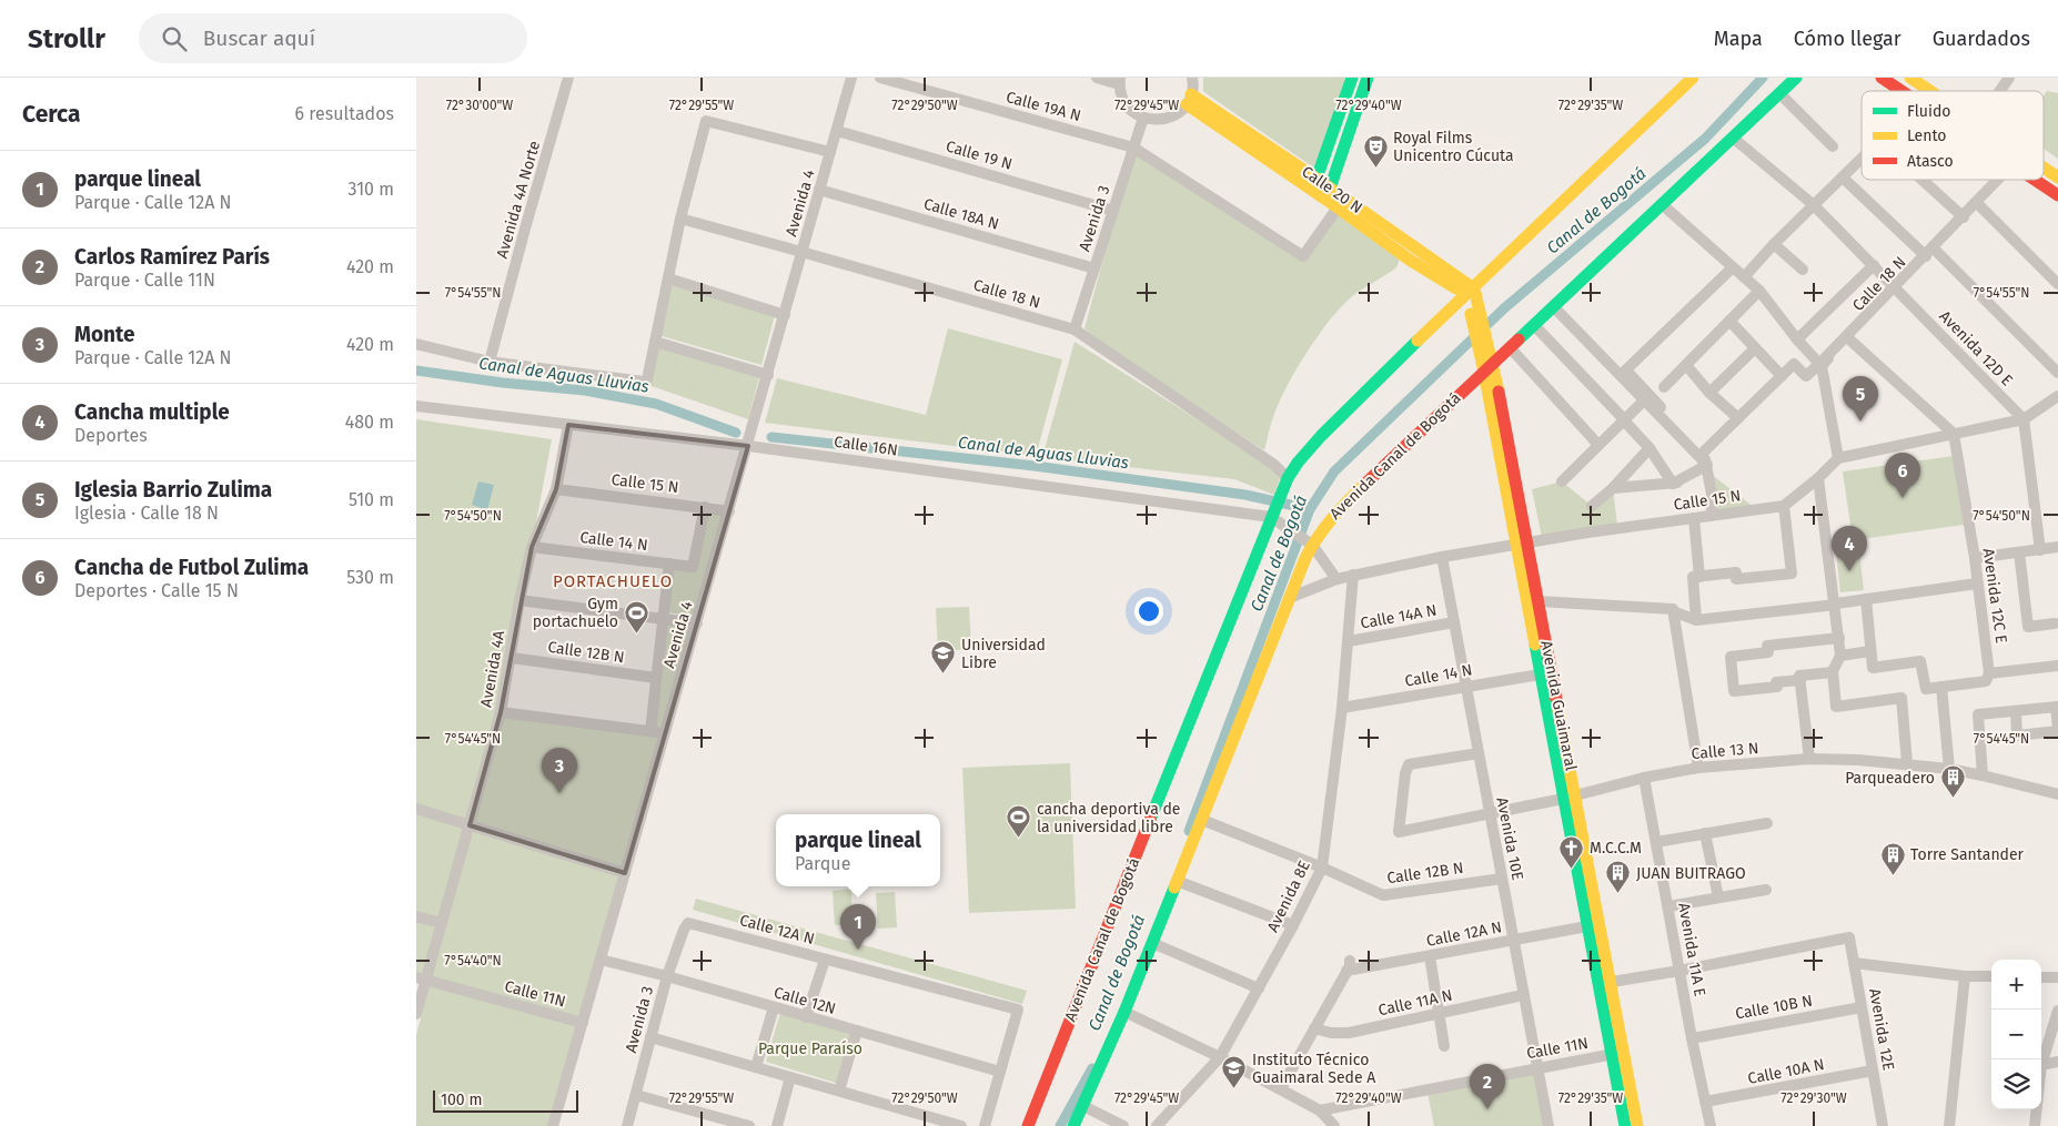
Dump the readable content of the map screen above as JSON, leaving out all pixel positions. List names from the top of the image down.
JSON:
{
  "streets": {
    "main road": ["Calle 20 N", "Avenida Canal de Bogotá", "Avenida Guaimaral"],
    "street": [
      "Calle 19A N",
      "Calle 19 N",
      "Avenida 4A Norte",
      "Avenida 4",
      "Calle 18A N",
      "Avenida 3",
      "Calle 18 N",
      "Avenida 12D E",
      "Calle 16N",
      "Calle 15 N",
      "Calle 14 N",
      "Avenida 12C E",
      "Calle 14A N",
      "Calle 12B N",
      "Avenida 4A",
      "Calle 13 N",
      "Avenida 10E",
      "Avenida 8E",
      "Calle 12A N",
      "Avenida 11A E",
      "Calle 11N",
      "Calle 12N",
      "Calle 11A N",
      "Calle 10B N",
      "Avenida 12E",
      "Calle 10A N"
    ]
  },
  "crossings": [
    ["Calle 19A N", "Calle 20 N"],
    ["Calle 19A N", "Avenida 3"],
    ["Calle 19 N", "Avenida 4"],
    ["Calle 19 N", "Avenida 3"],
    ["Calle 20 N", "Avenida Canal de Bogotá"],
    ["Calle 20 N", "Avenida Guaimaral"],
    ["Avenida 4A Norte", "Avenida 4"],
    ["Avenida 4", "Calle 18A N"],
    ["Avenida 4", "Calle 18 N"],
    ["Avenida 4", "Calle 16N"],
    ["Avenida 4", "Calle 15 N"],
    ["Avenida 4", "Calle 11N"],
    ["Avenida 4", "Calle 12N"],
    ["Calle 18A N", "Avenida 3"],
    ["Avenida 3", "Calle 18 N"],
    ["Avenida 3", "Calle 12A N"],
    ["Avenida 3", "Calle 12N"],
    ["Calle 18 N", "Avenida 12D E"],
    ["Calle 18 N", "Avenida Canal de Bogotá"],
    ["Avenida 12D E", "Avenida Canal de Bogotá"],
    ["Calle 16N", "Avenida Canal de Bogotá"],
    ["Calle 16N", "Avenida 4A"],
    ["Avenida Canal de Bogotá", "Calle 15 N"],
    ["Avenida Canal de Bogotá", "Calle 12B N"],
    ["Avenida Canal de Bogotá", "Avenida Guaimaral"],
    ["Calle 15 N", "Calle 14 N"],
    ["Calle 15 N", "Avenida 4A"],
    ["Calle 15 N", "Avenida Guaimaral"],
    ["Calle 15 N", "Avenida 10E"],
    ["Calle 15 N", "Avenida 8E"],
    ["Calle 14 N", "Avenida 4A"],
    ["Calle 14 N", "Avenida Guaimaral"],
    ["Calle 14 N", "Avenida 10E"],
    ["Calle 14 N", "Avenida 8E"],
    ["Calle 14A N", "Avenida 10E"],
    ["Calle 14A N", "Avenida 8E"],
    ["Calle 12B N", "Avenida 4A"],
    ["Calle 12B N", "Avenida 10E"],
    ["Calle 12B N", "Avenida 8E"],
    ["Avenida 4A", "Calle 11N"],
    ["Avenida Guaimaral", "Calle 13 N"],
    ["Avenida Guaimaral", "Calle 12A N"],
    ["Avenida Guaimaral", "Calle 11N"],
    ["Calle 13 N", "Avenida 10E"],
    ["Calle 13 N", "Avenida 11A E"],
    ["Avenida 10E", "Calle 12A N"],
    ["Avenida 10E", "Calle 11N"],
    ["Avenida 10E", "Calle 11A N"],
    ["Calle 12A N", "Calle 12N"],
    ["Calle 12A N", "Calle 11A N"],
    ["Avenida 11A E", "Calle 10B N"],
    ["Avenida 11A E", "Avenida 12E"],
    ["Avenida 11A E", "Calle 10A N"],
    ["Calle 10B N", "Avenida 12E"],
    ["Avenida 12E", "Calle 10A N"]
  ],
  "districts": ["PORTACHUELO"],
  "water": ["Canal de Bogotá", "Canal de Aguas Lluvias"],
  "parks": ["Parque Paraíso"],
  "places": {
    "theatre": ["Royal Films Unicentro Cúcuta"],
    "sports": ["Gym portachuelo", "cancha deportiva de la universidad libre"],
    "school or university": ["Universidad Libre", "Instituto Técnico Guaimaral Sede A"],
    "building": ["Parqueadero", "Torre Santander", "JUAN BUITRAGO"],
    "church": ["M.C.C.M"]
  },
  "legend": ["Fluido", "Lento", "Atasco"],
  "scale_bar": "100 m",
  "page": {
    "header": "Strollr",
    "search": "Buscar aquí",
    "nav": ["Mapa", "Cómo llegar", "Guardados"],
    "heading": ["Cerca", "6 resultados"],
    "list": [
      {
        "mark": "1",
        "name": "parque lineal",
        "note": "Parque · Calle 12A N",
        "value": "310 m"
      },
      {
        "mark": "2",
        "name": "Carlos Ramírez París",
        "note": "Parque · Calle 11N",
        "value": "420 m"
      },
      {
        "mark": "3",
        "name": "Monte",
        "note": "Parque · Calle 12A N",
        "value": "420 m"
      },
      {
        "mark": "4",
        "name": "Cancha multiple",
        "note": "Deportes",
        "value": "480 m"
      },
      {
        "mark": "5",
        "name": "Iglesia Barrio Zulima",
        "note": "Iglesia · Calle 18 N",
        "value": "510 m"
      },
      {
        "mark": "6",
        "name": "Cancha de Futbol Zulima",
        "note": "Deportes · Calle 15 N",
        "value": "530 m"
      }
    ],
    "pins": [
      "5",
      "6",
      "4",
      "3",
      "1",
      "2"
    ],
    "popup": ["parque lineal", "Parque"],
    "map_buttons": ["+", "−"],
    "scale": "100 m"
  },
  "coordinates": [
    "72°30'00\"W",
    "72°29'55\"W",
    "72°29'50\"W",
    "72°29'45\"W",
    "72°29'40\"W",
    "72°29'35\"W",
    "7°54'55\"N",
    "7°54'50\"N",
    "7°54'45\"N",
    "7°54'40\"N",
    "72°29'30\"W"
  ]
}
